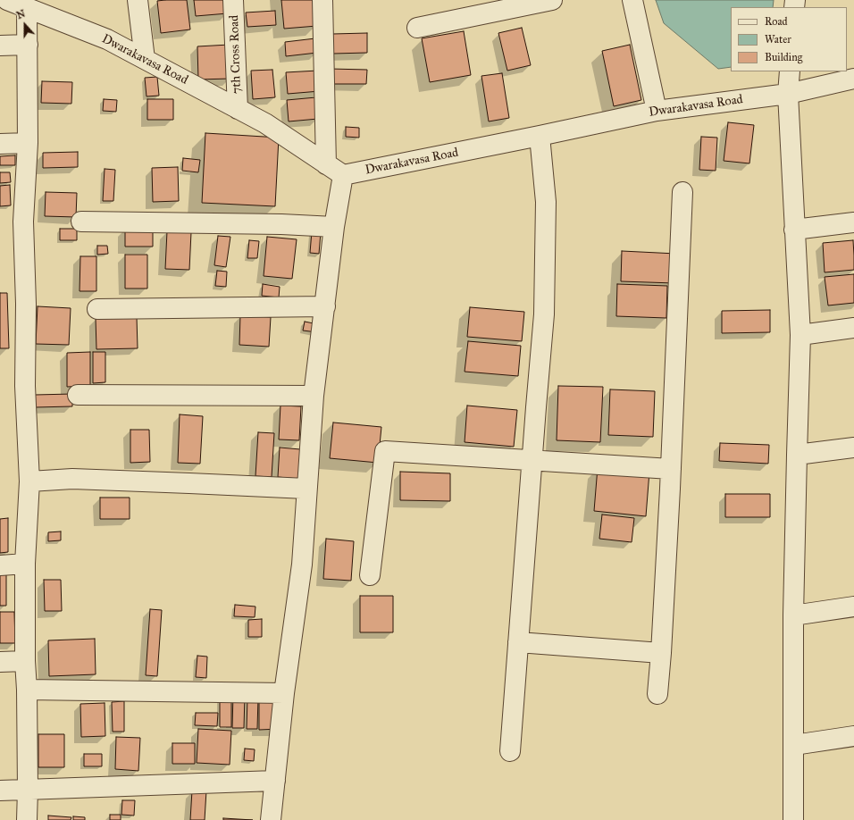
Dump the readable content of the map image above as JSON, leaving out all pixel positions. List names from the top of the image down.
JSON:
{
  "streets": {
    "street": ["7th Cross Road", "Dwarakavasa Road"]
  },
  "crossings": [
    ["7th Cross Road", "Dwarakavasa Road"]
  ],
  "legend": ["Road", "Water", "Building"],
  "north": "top"
}
